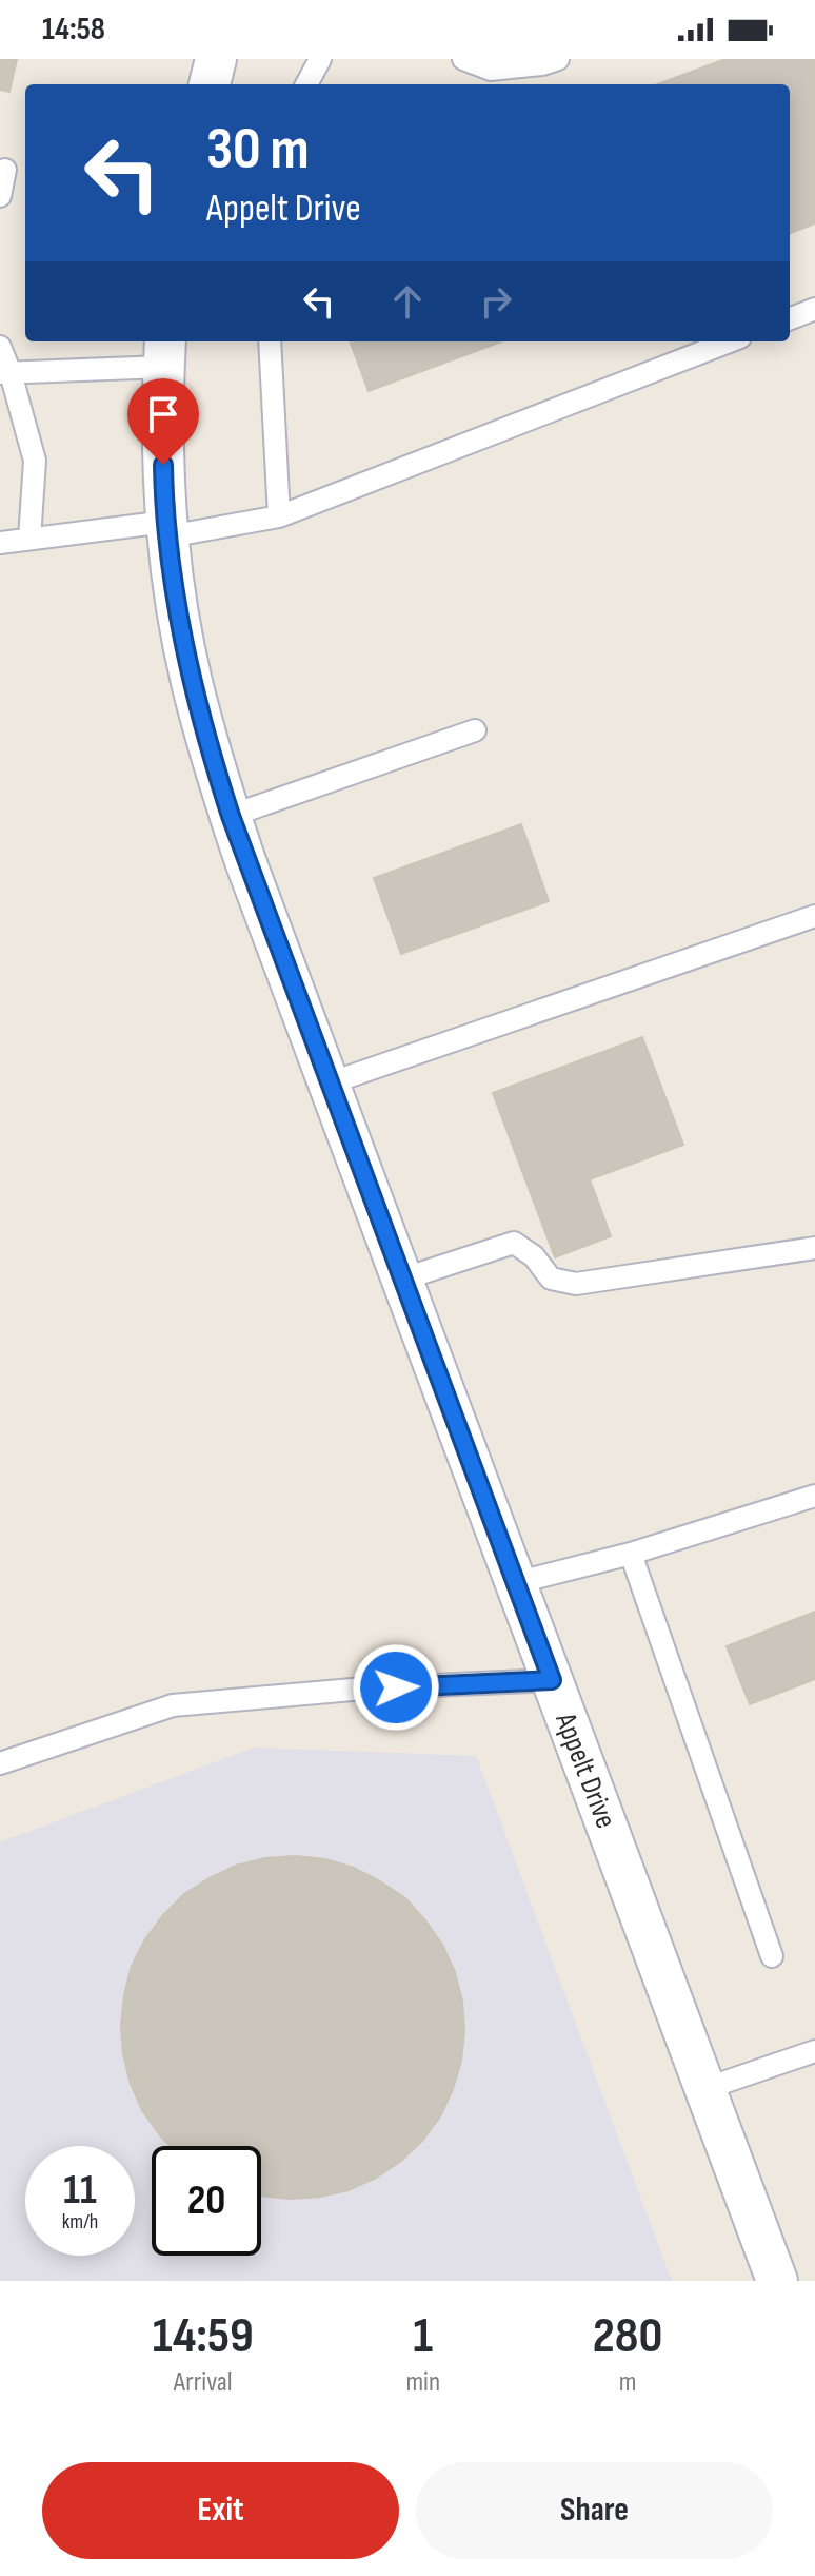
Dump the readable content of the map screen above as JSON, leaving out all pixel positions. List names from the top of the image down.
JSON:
{
  "streets": {
    "street": ["Appelt Drive"]
  },
  "page": {
    "status": "14:58",
    "turn": ["30 m", "Appelt Drive"],
    "speed": "11 km/h",
    "limit": "20",
    "eta": [
      "14:59",
      "Arrival",
      "1",
      "min",
      "280",
      "m"
    ],
    "buttons": ["Exit", "Share"]
  }
}
